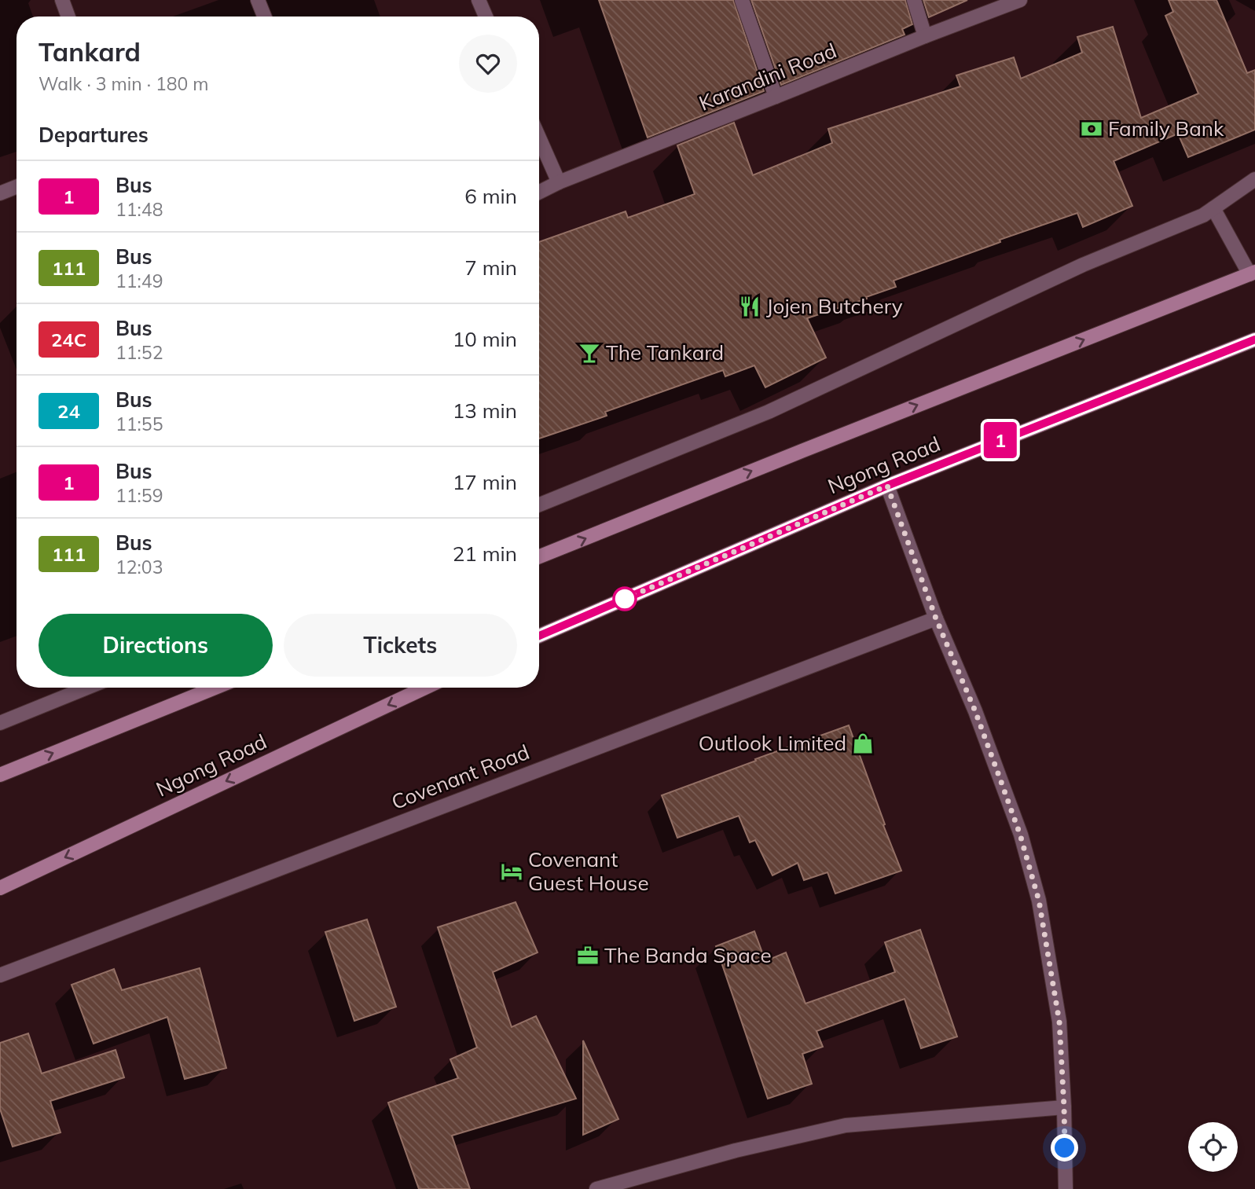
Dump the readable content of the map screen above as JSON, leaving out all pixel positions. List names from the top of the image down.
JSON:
{
  "streets": {
    "main road": ["Ngong Road"],
    "street": ["Karandini Road", "Covenant Road"]
  },
  "places": {
    "bank": ["Family Bank"],
    "restaurant": ["Jojen Butchery"],
    "bar": ["The Tankard"],
    "shop": ["Outlook Limited"],
    "hotel": ["Covenant Guest House"],
    "office": ["The Banda Space"]
  },
  "lines": ["bus line 1"],
  "page": {
    "on_map": "1",
    "heading": [
      ["Tankard", "Walk · 3 min · 180 m"],
      "Departures"
    ],
    "list": [
      {
        "mark": "1",
        "name": "Bus",
        "note": "11:48",
        "value": "6 min"
      },
      {
        "mark": "111",
        "name": "Bus",
        "note": "11:49",
        "value": "7 min"
      },
      {
        "mark": "24C",
        "name": "Bus",
        "note": "11:52",
        "value": "10 min"
      },
      {
        "mark": "24",
        "name": "Bus",
        "note": "11:55",
        "value": "13 min"
      },
      {
        "mark": "1",
        "name": "Bus",
        "note": "11:59",
        "value": "17 min"
      },
      {
        "mark": "111",
        "name": "Bus",
        "note": "12:03",
        "value": "21 min"
      }
    ],
    "buttons": ["Directions", "Tickets"]
  }
}
